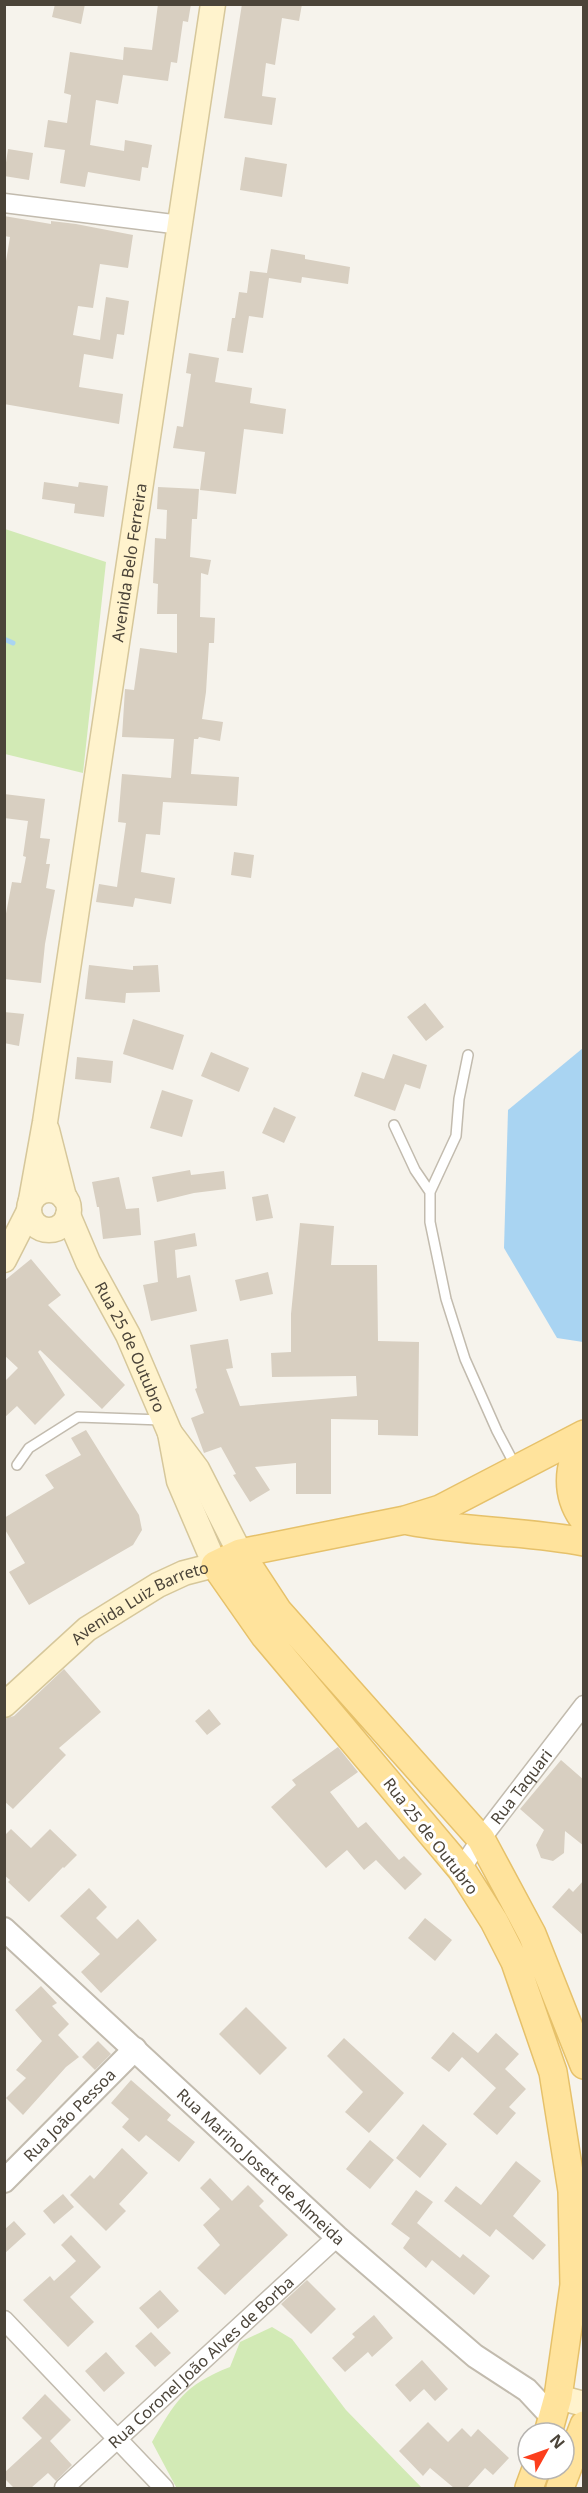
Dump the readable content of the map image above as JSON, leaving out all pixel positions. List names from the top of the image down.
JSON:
{
  "streets": {
    "main road": ["Avenida Belo Ferreira", "Rua 25 de Outubro", "Avenida Luiz Barreto"],
    "street": [
      "Rua Taquari",
      "Rua João Pessoa",
      "Rua Marino Josett de Almeida",
      "Rua Coronel João Alves de Borba"
    ]
  },
  "crossings": [
    ["Avenida Belo Ferreira", "Rua 25 de Outubro"],
    ["Rua 25 de Outubro", "Avenida Luiz Barreto"],
    ["Rua 25 de Outubro", "Rua Taquari"],
    ["Rua 25 de Outubro", "Rua Marino Josett de Almeida"],
    ["Rua João Pessoa", "Rua Marino Josett de Almeida"],
    ["Rua Marino Josett de Almeida", "Rua Coronel João Alves de Borba"]
  ],
  "north": "top right"
}
